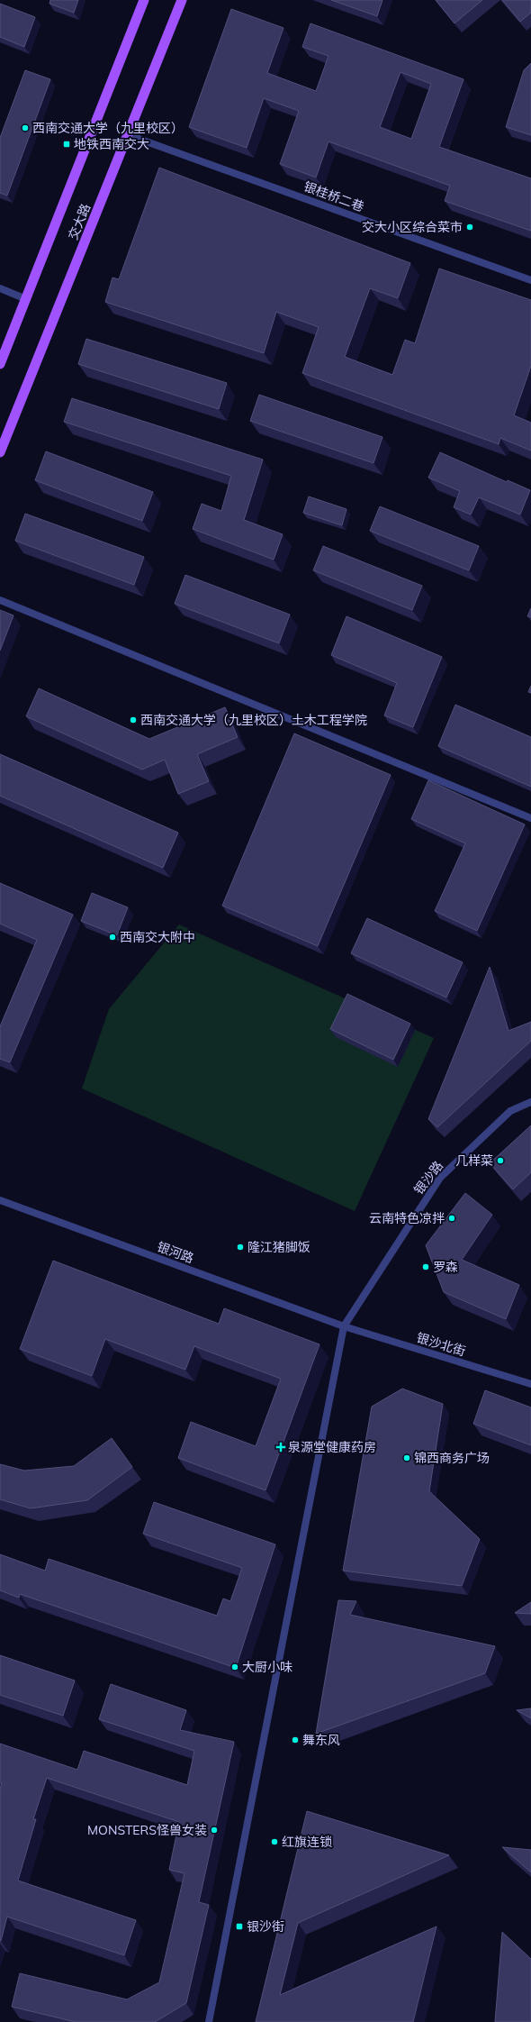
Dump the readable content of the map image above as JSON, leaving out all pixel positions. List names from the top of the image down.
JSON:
{
  "streets": {
    "main road": ["交大路"],
    "street": [
      "银桂桥二巷",
      "银沙路",
      "银河路",
      "银沙北街"
    ]
  },
  "crossings": [
    ["银桂桥二巷", "交大路"],
    ["银沙路", "银河路"],
    ["银沙路", "银沙北街"],
    ["银河路", "银沙北街"]
  ],
  "places": {
    "other": [
      "西南交通大学（九里校区）",
      "交大小区综合菜市",
      "西南交通大学（九里校区）土木工程学院",
      "西南交大附中",
      "几样菜",
      "云南特色凉拌",
      "隆江猪脚饭",
      "罗森",
      "锦西商务广场",
      "大厨小味",
      "舞东风",
      "MONSTERS怪兽女装",
      "红旗连锁"
    ],
    "transit": ["地铁西南交大", "银沙街"],
    "health": ["泉源堂健康药房"]
  }
}
